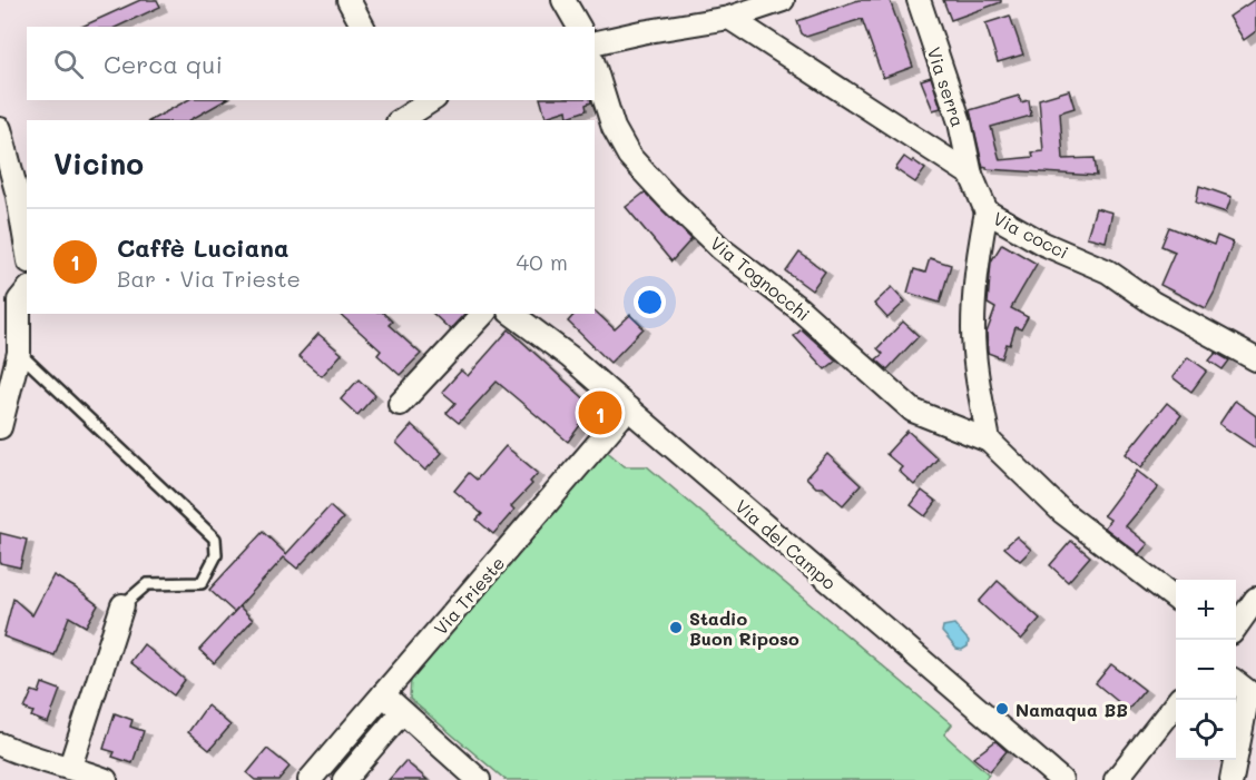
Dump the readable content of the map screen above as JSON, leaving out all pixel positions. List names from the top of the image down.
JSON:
{
  "streets": {
    "street": [
      "Via serra",
      "Via cocci",
      "Via Tognocchi",
      "Via del Campo",
      "Via Trieste"
    ]
  },
  "crossings": [
    ["Via serra", "Via cocci"],
    ["Via del Campo", "Via Trieste"]
  ],
  "places": ["Stadio Buon Riposo", "Namaqua BB"],
  "page": {
    "search": "Cerca qui",
    "heading": "Vicino",
    "list": [
      {
        "mark": "1",
        "name": "Caffè Luciana",
        "note": "Bar · Via Trieste",
        "value": "40 m"
      }
    ],
    "pins": "1",
    "map_buttons": ["+", "−"]
  }
}
